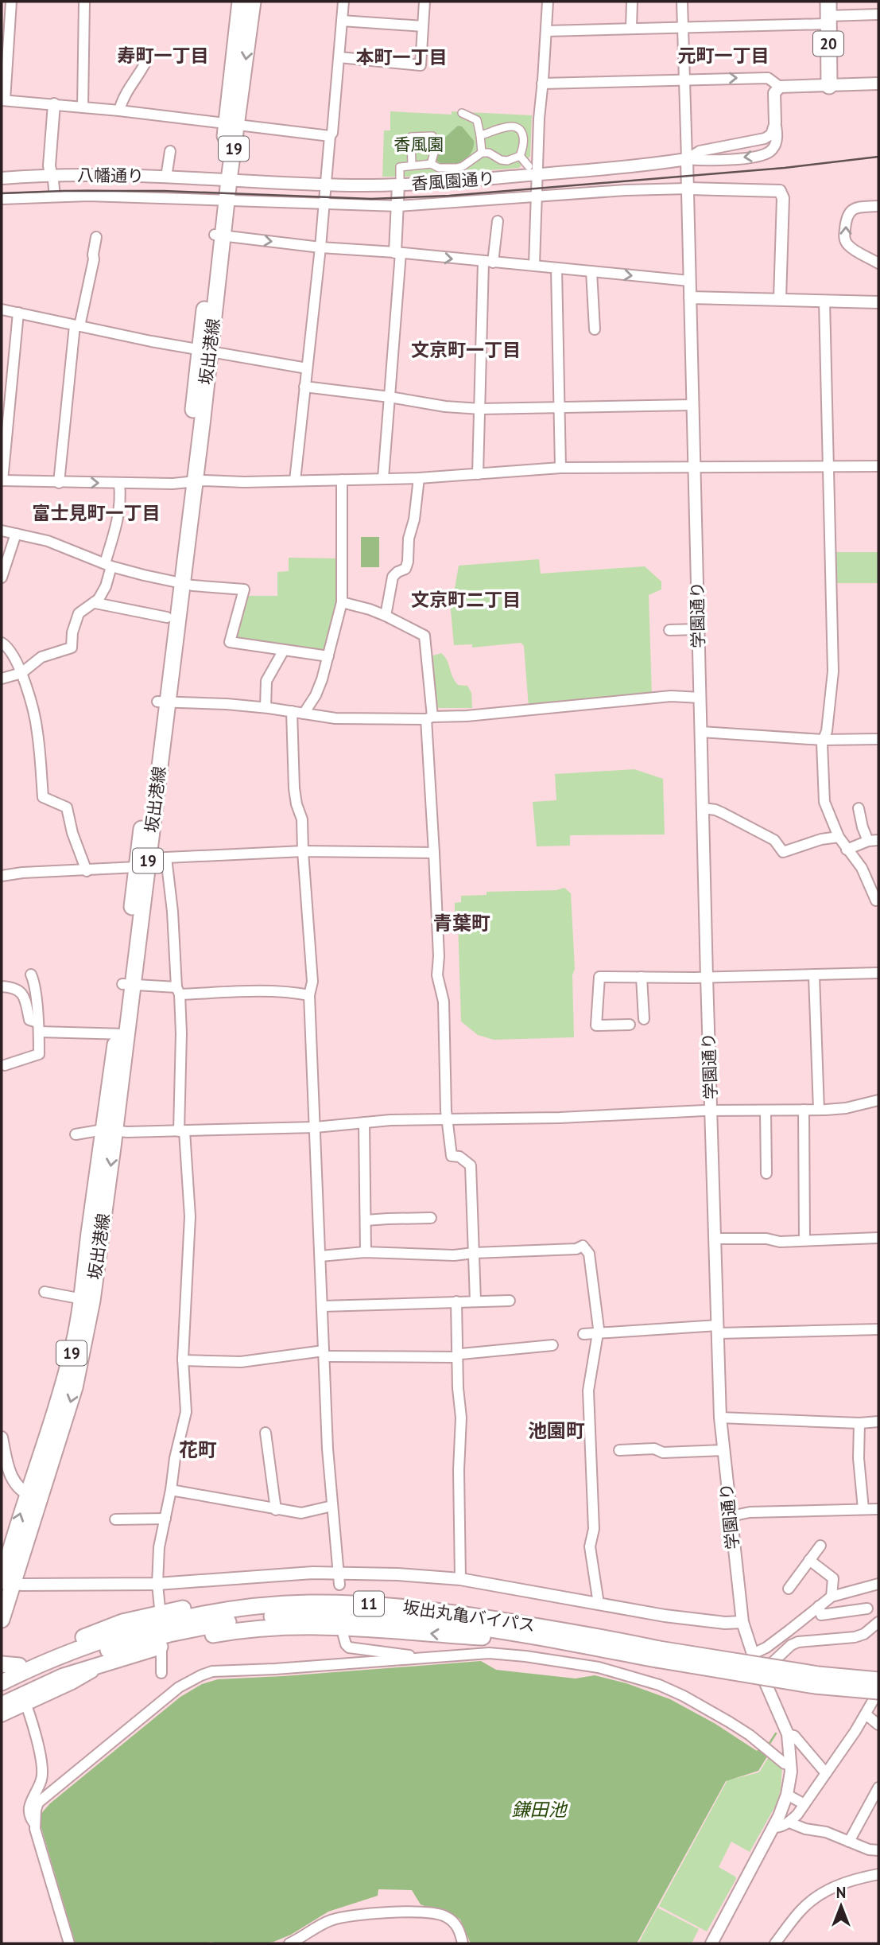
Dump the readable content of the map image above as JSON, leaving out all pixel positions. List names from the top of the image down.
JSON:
{
  "streets": {
    "main road": [
      "20",
      "19",
      "坂出港線",
      "11",
      "坂出丸亀バイパス"
    ],
    "street": ["八幡通り", "香風園通り", "学園通り"]
  },
  "crossings": [
    ["八幡通り", "香風園通り"],
    ["八幡通り", "坂出港線"],
    ["香風園通り", "坂出港線"],
    ["香風園通り", "学園通り"],
    ["11", "坂出丸亀バイパス"]
  ],
  "districts": [
    "寿町一丁目",
    "元町一丁目",
    "本町一丁目",
    "文京町一丁目",
    "富士見町一丁目",
    "文京町二丁目",
    "青葉町",
    "池園町",
    "花町"
  ],
  "water": ["鎌田池"],
  "parks": ["香風園"],
  "north": "top"
}
